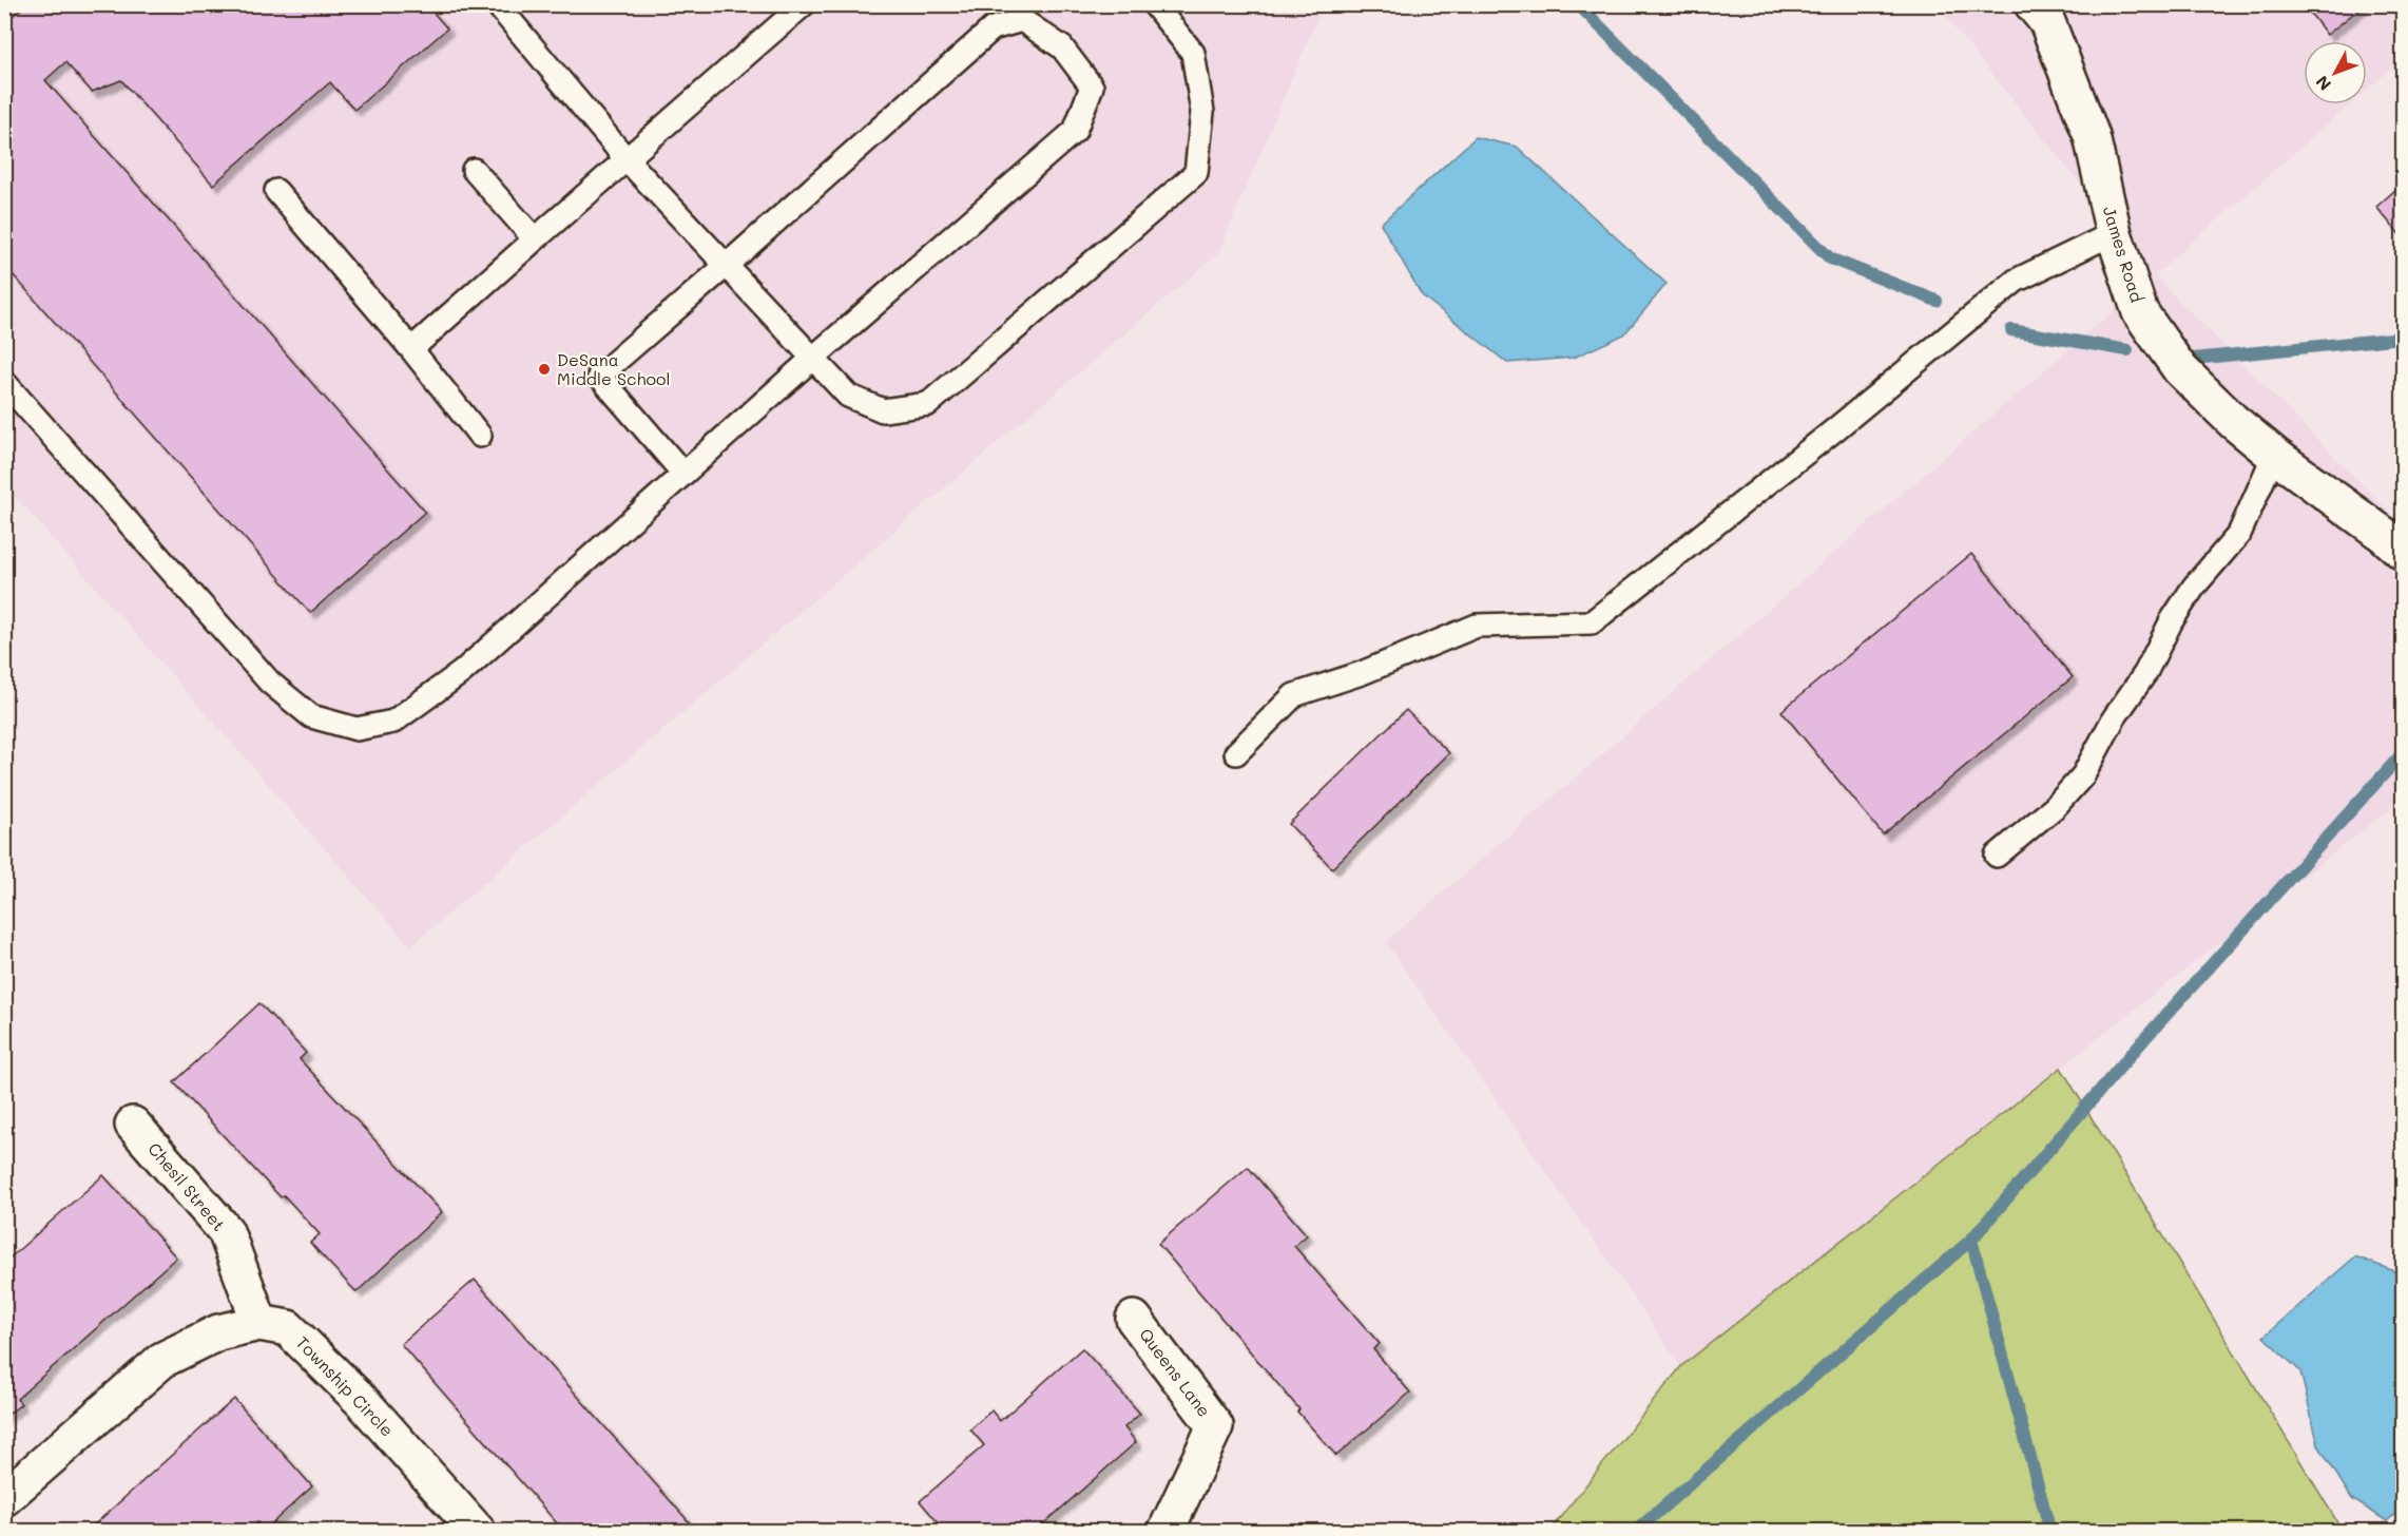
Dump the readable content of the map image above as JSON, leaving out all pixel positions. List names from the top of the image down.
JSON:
{
  "streets": {
    "street": [
      "James Road",
      "Chesil Street",
      "Queens Lane",
      "Township Circle"
    ]
  },
  "crossings": [
    ["Chesil Street", "Township Circle"]
  ],
  "places": ["DeSana Middle School"],
  "north": "bottom left"
}
